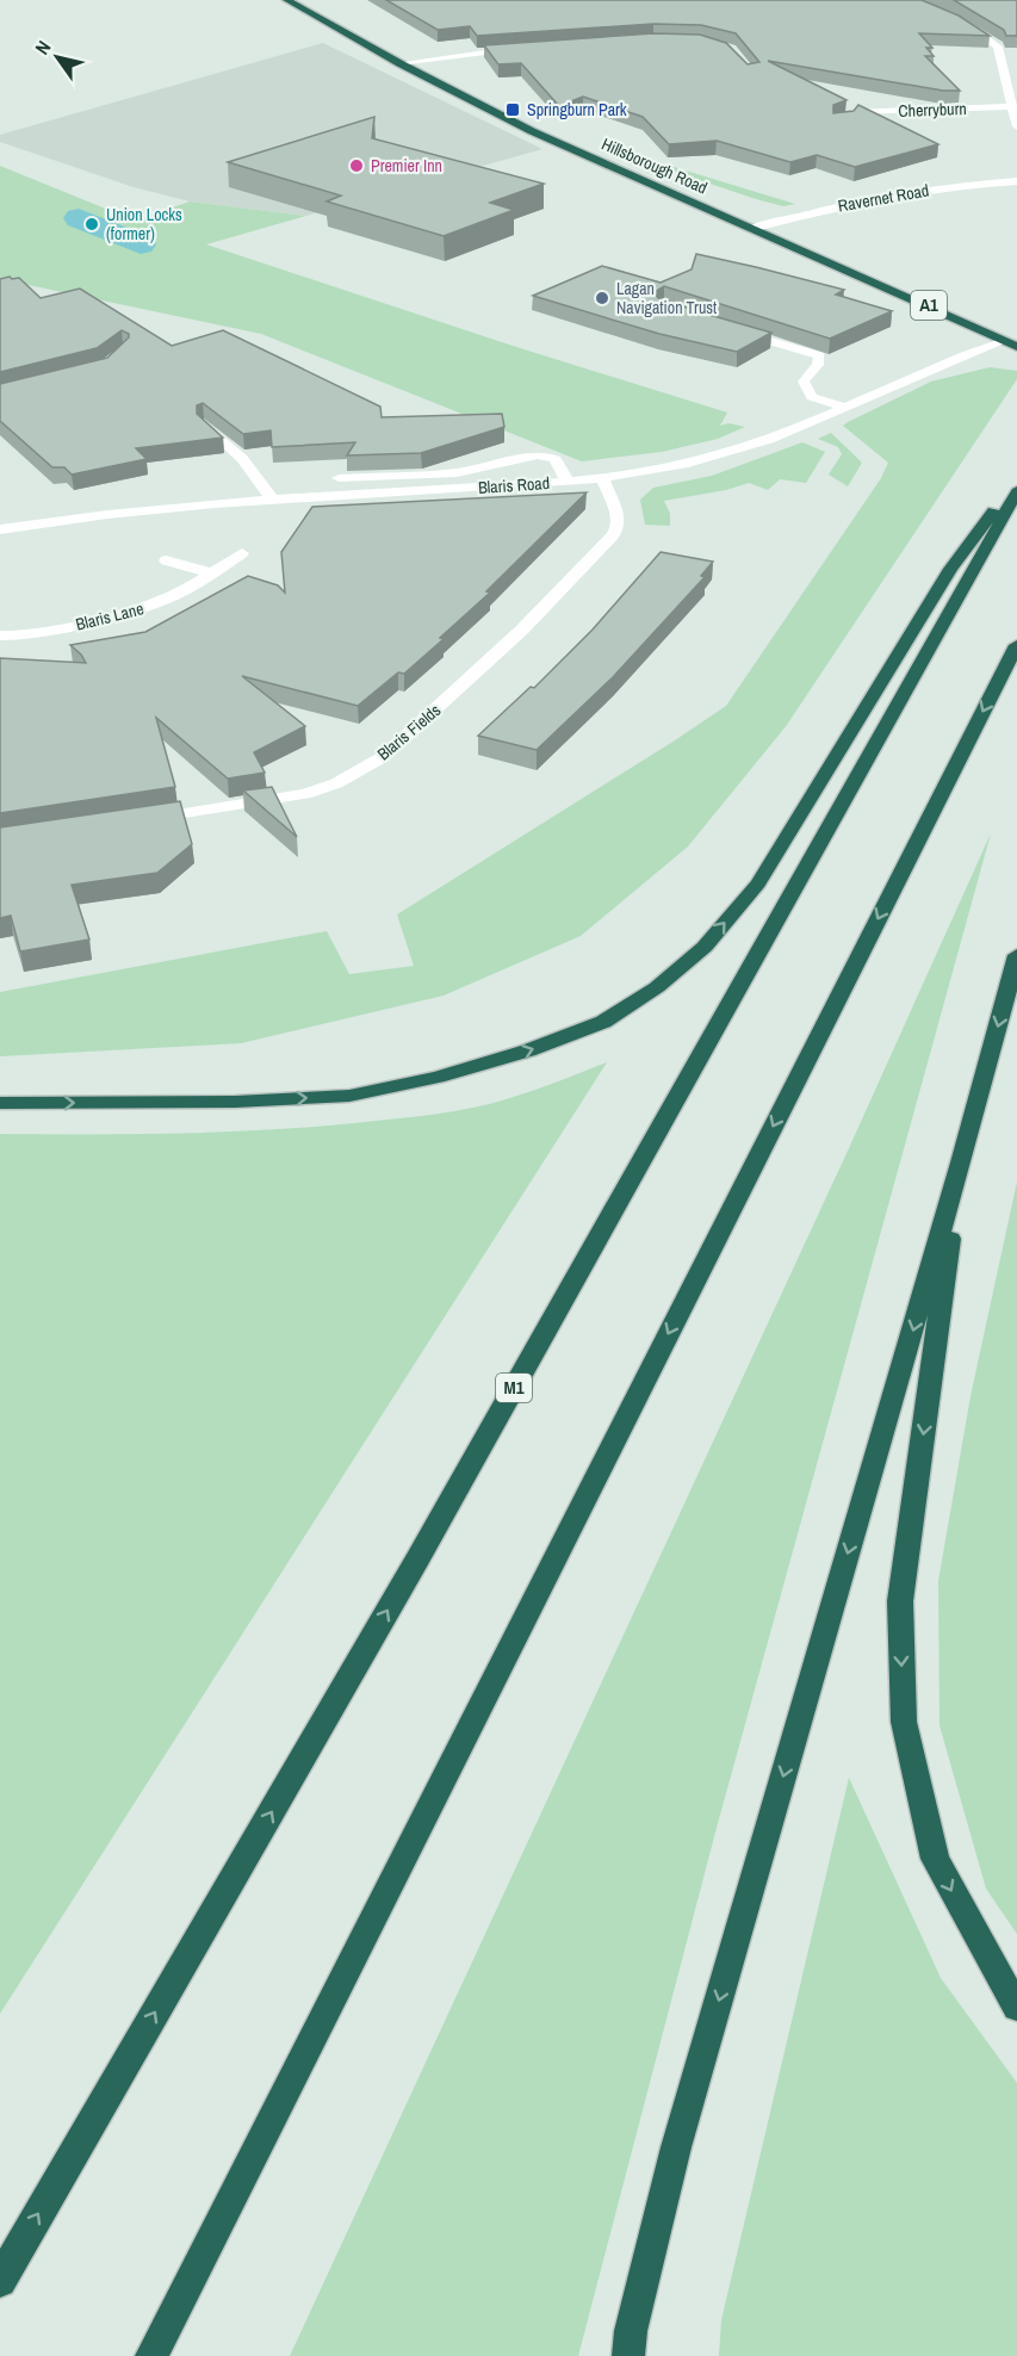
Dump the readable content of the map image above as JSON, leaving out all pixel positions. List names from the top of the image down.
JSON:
{
  "streets": {
    "highway": ["Hillsborough Road", "A1", "M1"],
    "street": [
      "Cherryburn",
      "Ravernet Road",
      "Blaris Road",
      "Blaris Lane",
      "Blaris Fields"
    ]
  },
  "crossings": [
    ["Hillsborough Road", "Ravernet Road"],
    ["Hillsborough Road", "Blaris Road"],
    ["Blaris Road", "Blaris Fields"]
  ],
  "places": {
    "transit": ["Springburn Park"],
    "other": ["Premier Inn", "Union Locks (former)", "Lagan Navigation Trust"]
  },
  "north": "top left"
}
